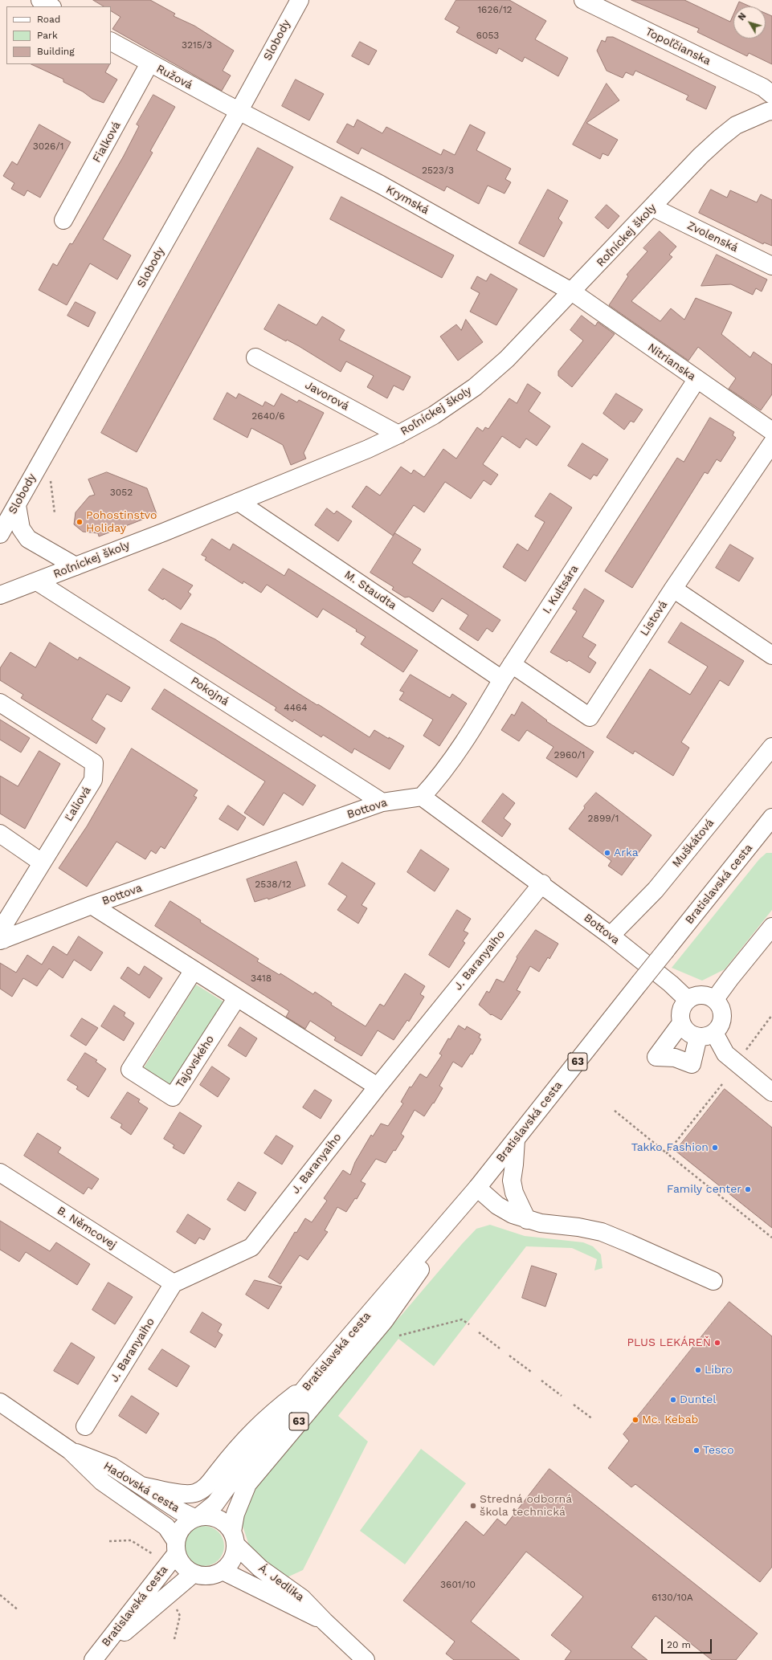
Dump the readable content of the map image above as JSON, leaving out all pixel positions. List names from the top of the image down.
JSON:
{
  "streets": {
    "street": [
      "Slobody",
      "Topoľčianska",
      "Ružová",
      "Fialková",
      "Krymská",
      "Roľníckej školy",
      "Zvolenská",
      "Nitrianska",
      "Javorová",
      "I. Kultsára",
      "M. Staudta",
      "Listová",
      "Pokojná",
      "Ľaliová",
      "Bottova",
      "Muškátová",
      "Bratislavská cesta",
      "J. Baranyaiho",
      "Tajovského",
      "63",
      "B. Němcovej",
      "Hadovská cesta",
      "Á. Jedlika"
    ]
  },
  "crossings": [
    ["Slobody", "Ružová"],
    ["Slobody", "Krymská"],
    ["Ružová", "Fialková"],
    ["Ružová", "Krymská"],
    ["Krymská", "Roľníckej školy"],
    ["Krymská", "Nitrianska"],
    ["Roľníckej školy", "Zvolenská"],
    ["Roľníckej školy", "Nitrianska"],
    ["Roľníckej školy", "Javorová"],
    ["Roľníckej školy", "M. Staudta"],
    ["Roľníckej školy", "Pokojná"],
    ["Nitrianska", "I. Kultsára"],
    ["I. Kultsára", "M. Staudta"],
    ["I. Kultsára", "Listová"],
    ["I. Kultsára", "Bottova"],
    ["Pokojná", "Bottova"],
    ["Ľaliová", "Bottova"],
    ["Bottova", "Muškátová"],
    ["Bottova", "J. Baranyaiho"],
    ["Bratislavská cesta", "Hadovská cesta"],
    ["Bratislavská cesta", "Á. Jedlika"],
    ["J. Baranyaiho", "B. Němcovej"],
    ["Hadovská cesta", "Á. Jedlika"]
  ],
  "places": [
    "Pohostinstvo Holiday",
    "Arka",
    "Takko Fashion",
    "Family center",
    "PLUS LEKÁREŇ",
    "Libro",
    "Duntel",
    "Mc. Kebab",
    "Tesco",
    "Stredná odborná škola technická"
  ],
  "house_numbers": [
    "1626/12",
    "6053",
    "3215/3",
    "3026/1",
    "2523/3",
    "2640/6",
    "3052",
    "4464",
    "2960/1",
    "2899/1",
    "2538/12",
    "3418",
    "3601/10",
    "6130/10A"
  ],
  "legend": ["Road", "Park", "Building"],
  "scale_bar": "20 m",
  "north": "top left"
}
